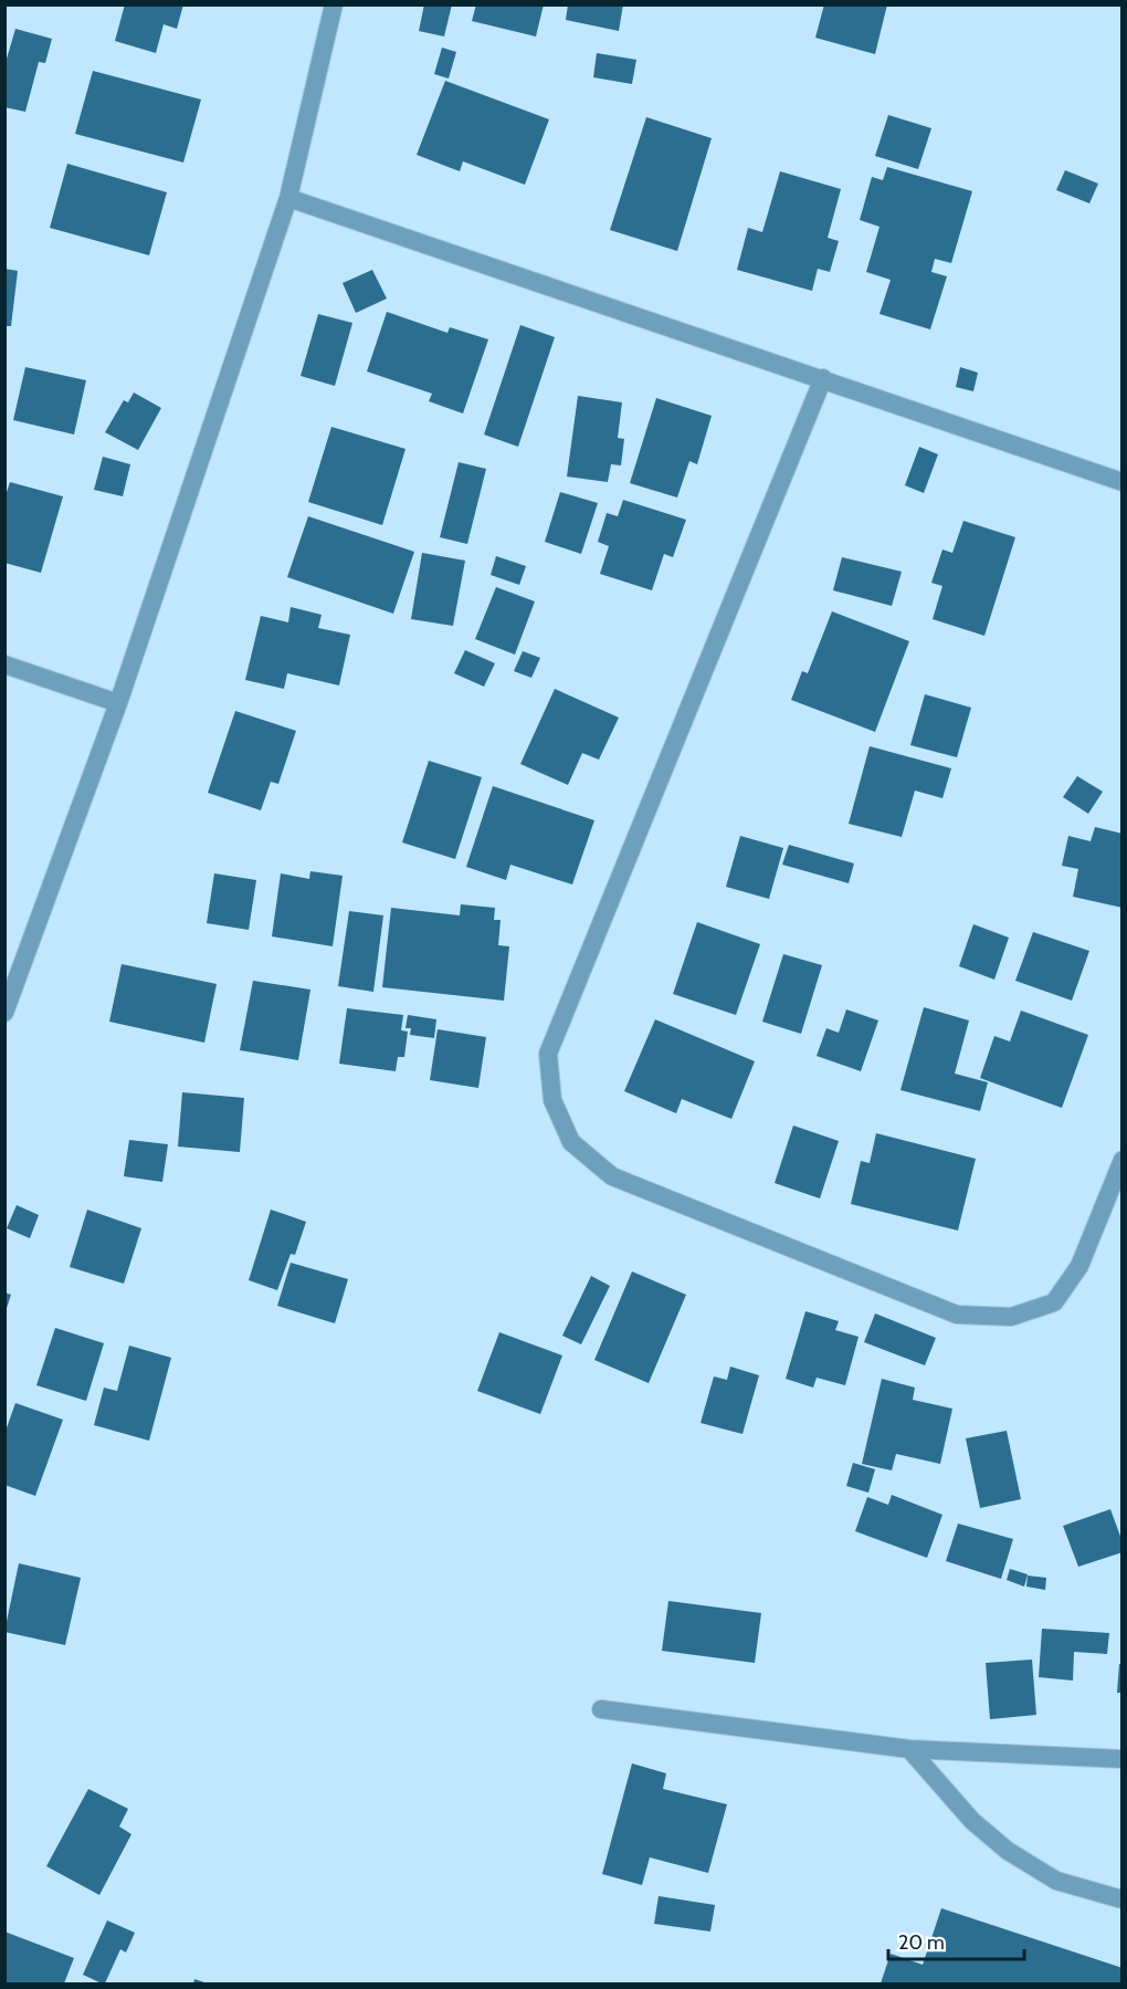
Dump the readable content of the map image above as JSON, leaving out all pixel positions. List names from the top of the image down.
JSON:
{
  "scale_bar": "20 m"
}
